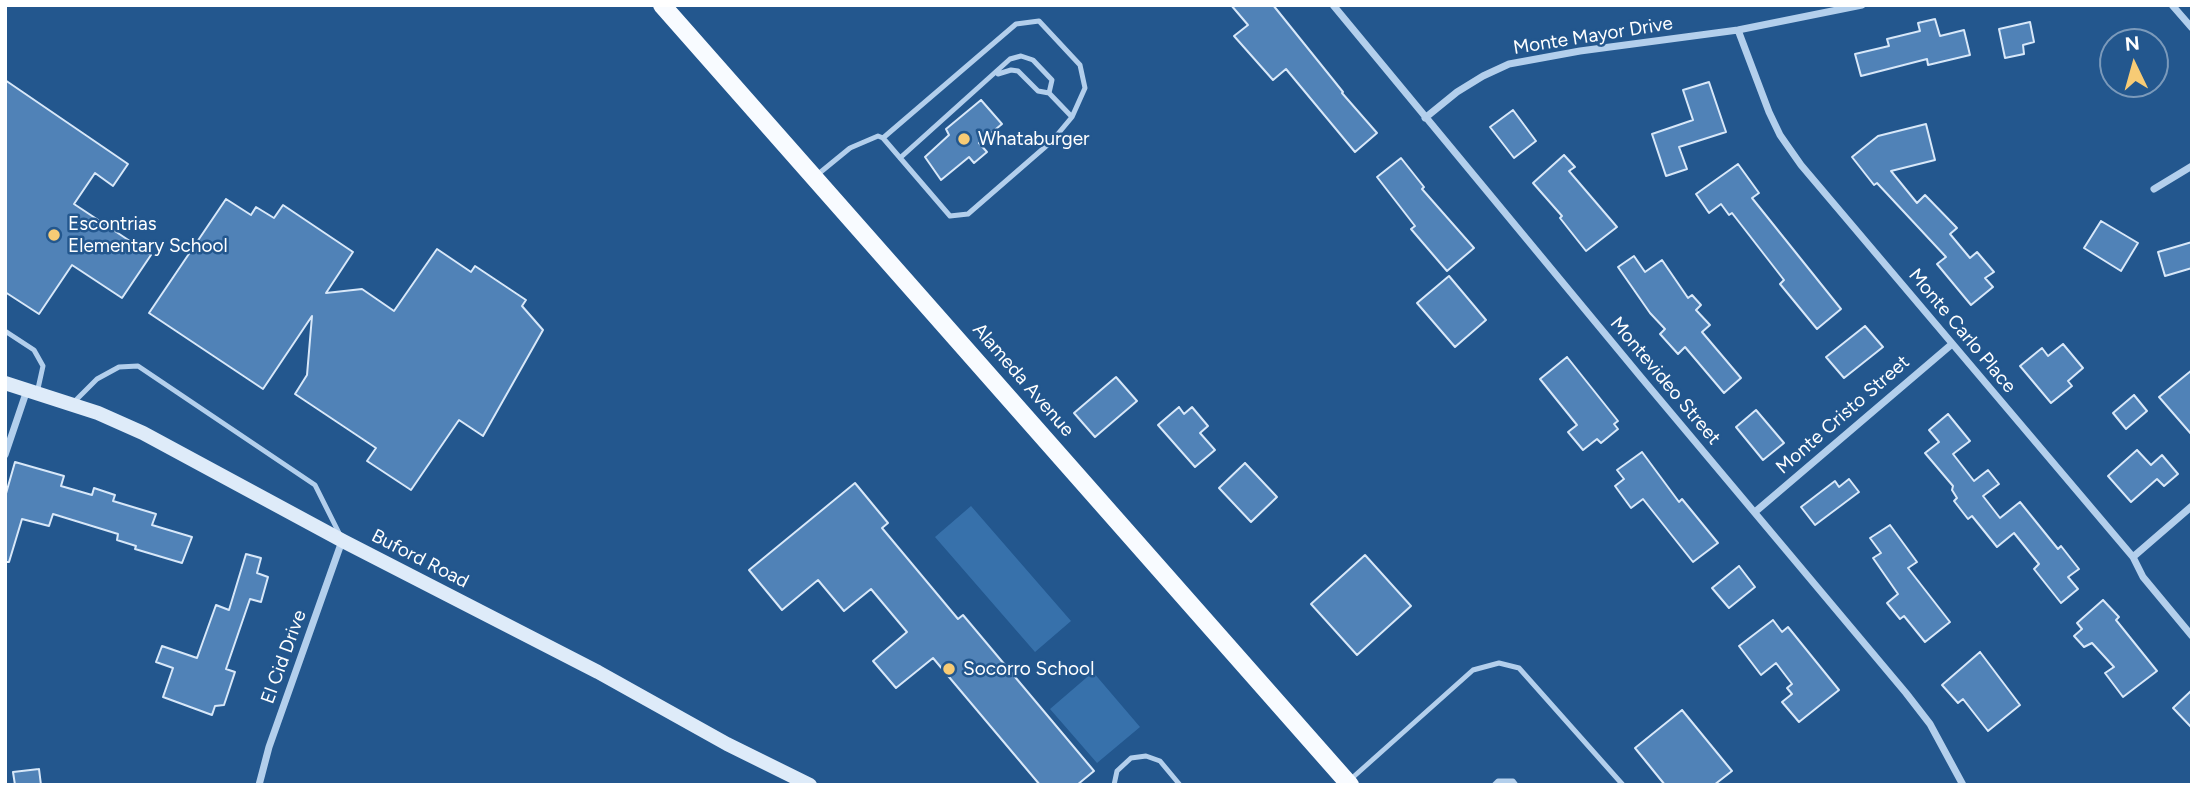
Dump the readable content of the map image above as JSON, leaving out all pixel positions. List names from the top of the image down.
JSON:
{
  "streets": {
    "main road": ["Alameda Avenue"],
    "street": [
      "Monte Mayor Drive",
      "Monte Carlo Place",
      "Montevideo Street",
      "Monte Cristo Street",
      "Buford Road",
      "El Cid Drive"
    ]
  },
  "crossings": [
    ["Monte Mayor Drive", "Monte Carlo Place"],
    ["Monte Mayor Drive", "Montevideo Street"],
    ["Monte Carlo Place", "Monte Cristo Street"],
    ["Montevideo Street", "Monte Cristo Street"],
    ["Buford Road", "El Cid Drive"]
  ],
  "places": ["Whataburger", "Escontrias Elementary School", "Socorro School"],
  "north": "top"
}
